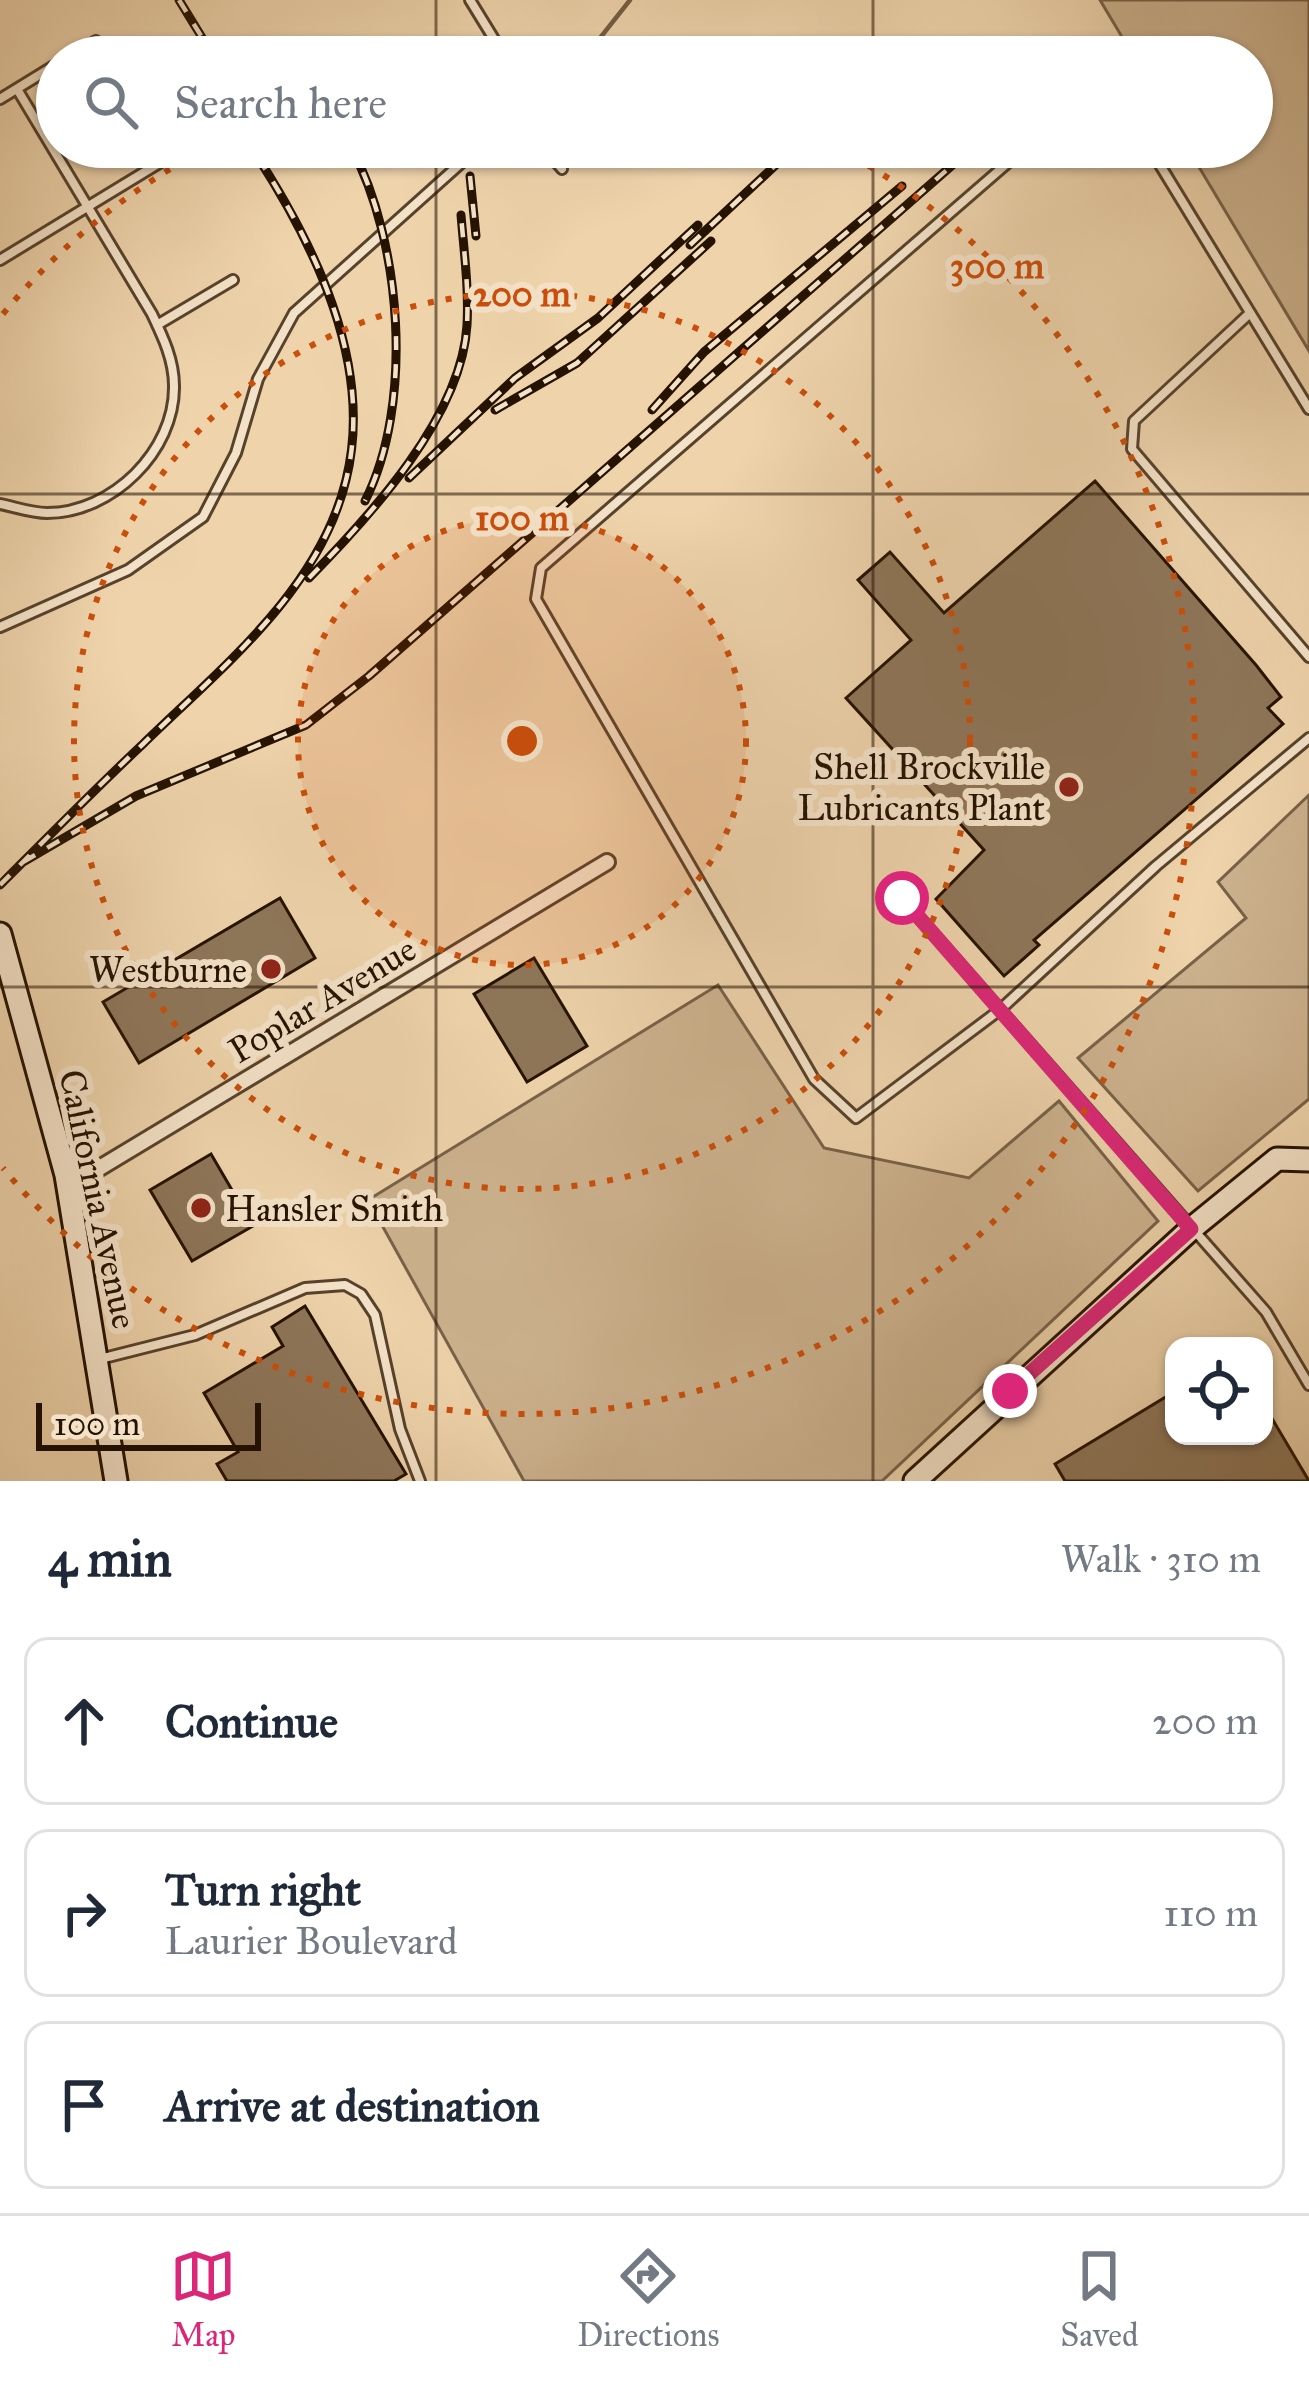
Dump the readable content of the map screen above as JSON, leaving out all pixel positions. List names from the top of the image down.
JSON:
{
  "streets": {
    "street": ["Poplar Avenue", "California Avenue"]
  },
  "crossings": [
    ["Poplar Avenue", "California Avenue"]
  ],
  "places": ["Shell Brockville Lubricants Plant", "Westburne", "Hansler Smith"],
  "scale_bar": "100 m",
  "page": {
    "search": "Search here",
    "scale": "100 m",
    "heading": ["4 min", "Walk · 310 m"],
    "list": [
      ["Continue", "200 m"],
      ["Turn right", "Laurier Boulevard", "110 m"],
      "Arrive at destination"
    ],
    "nav": ["Map", "Directions", "Saved"]
  },
  "rings": ["300 m", "200 m", "100 m"]
}
